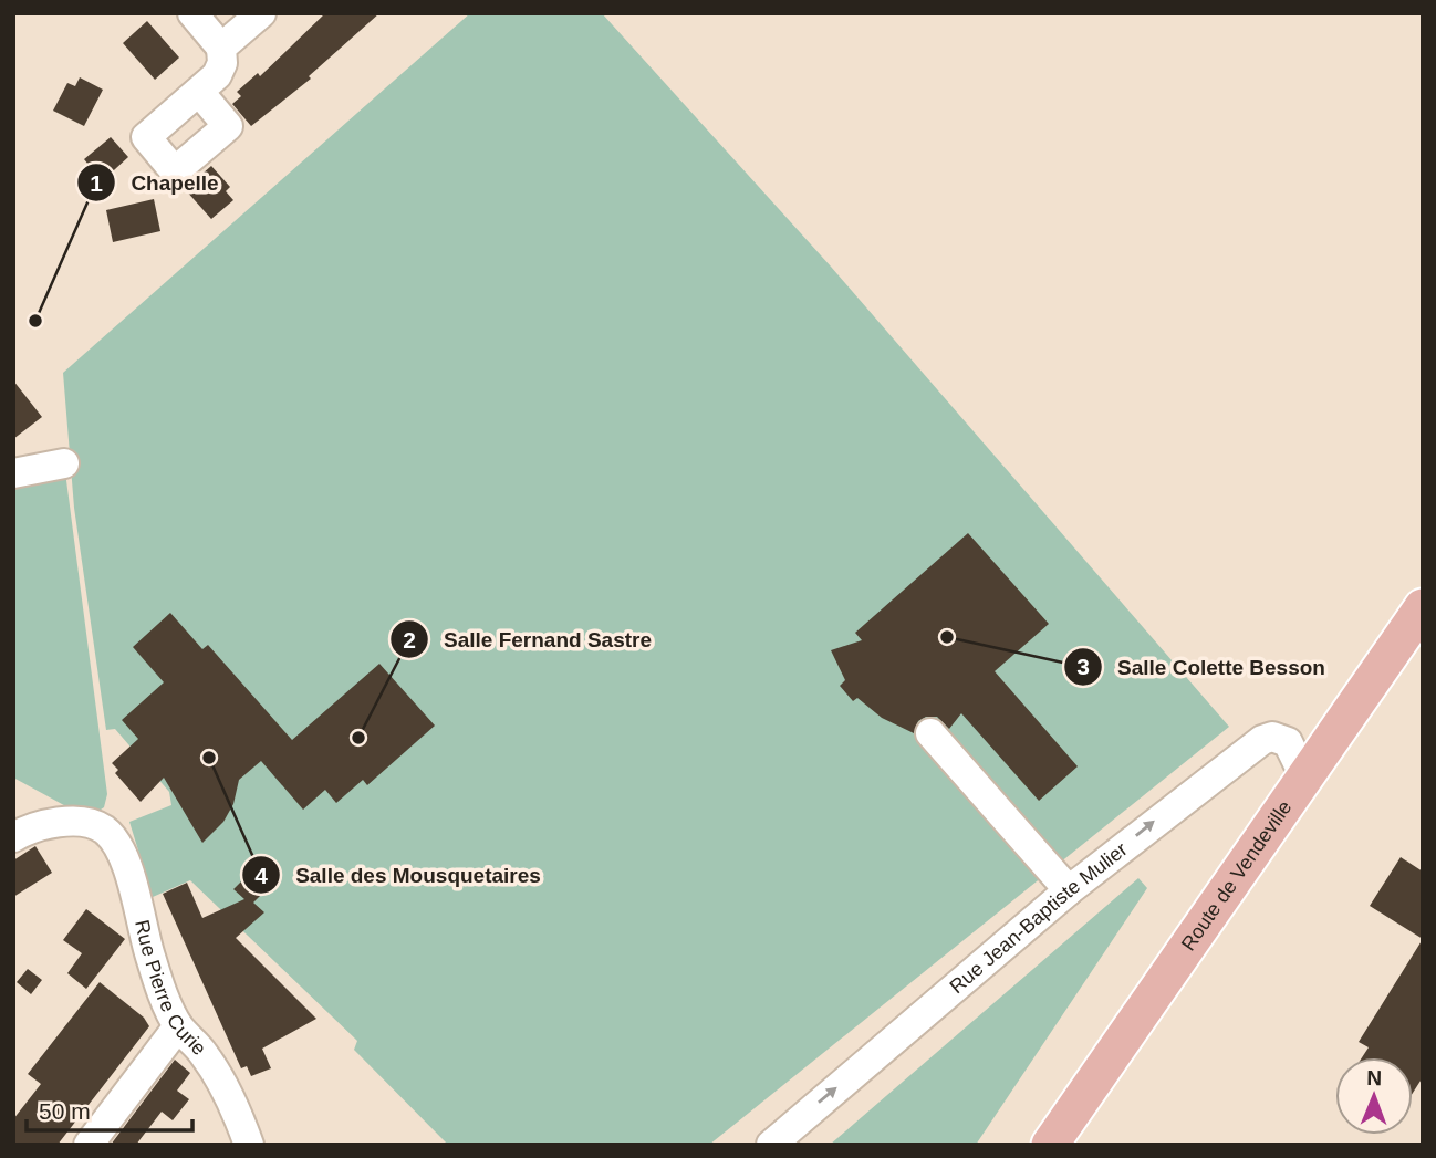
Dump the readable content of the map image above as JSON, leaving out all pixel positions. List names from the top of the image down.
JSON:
{
  "streets": {
    "main road": ["Route de Vendeville"],
    "street": ["Rue Jean-Baptiste Mulier", "Rue Pierre Curie"]
  },
  "crossings": [
    ["Route de Vendeville", "Rue Jean-Baptiste Mulier"]
  ],
  "one_way": ["Rue Jean-Baptiste Mulier"],
  "places": [
    "Chapelle",
    "Salle Colette Besson",
    "Salle Fernand Sastre",
    "Salle des Mousquetaires"
  ],
  "scale_bar": "50 m",
  "north": "top"
}
